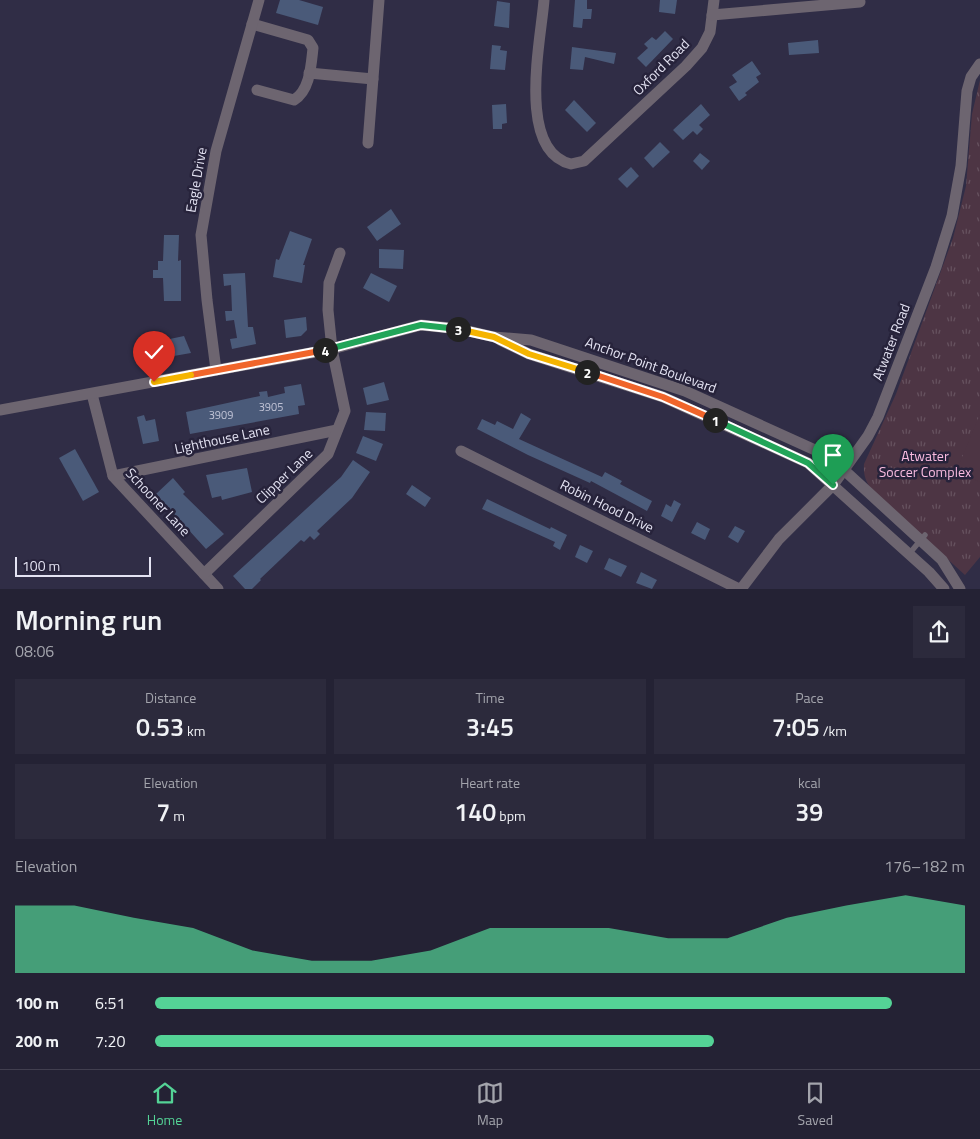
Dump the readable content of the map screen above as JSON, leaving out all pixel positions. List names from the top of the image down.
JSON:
{
  "streets": {
    "street": [
      "Oxford Road",
      "Eagle Drive",
      "Atwater Road",
      "Anchor Point Boulevard",
      "Lighthouse Lane",
      "Clipper Lane",
      "Schooner Lane",
      "Robin Hood Drive"
    ]
  },
  "crossings": [
    ["Eagle Drive", "Anchor Point Boulevard"],
    ["Atwater Road", "Anchor Point Boulevard"],
    ["Atwater Road", "Robin Hood Drive"],
    ["Anchor Point Boulevard", "Clipper Lane"],
    ["Anchor Point Boulevard", "Schooner Lane"],
    ["Lighthouse Lane", "Clipper Lane"],
    ["Lighthouse Lane", "Schooner Lane"],
    ["Clipper Lane", "Schooner Lane"]
  ],
  "parks": ["Atwater Soccer Complex"],
  "house_numbers": ["3905", "3909"],
  "scale_bar": "100 m",
  "page": {
    "pins": [
      "3",
      "4",
      "2",
      "1"
    ],
    "scale": "100 m",
    "heading": ["Morning run", "08:06"],
    "stats": [
      ["Distance", "0.53 km"],
      ["Time", "3:45"],
      ["Pace", "7:05 /km"],
      ["Elevation", "7 m"],
      ["Heart rate", "140 bpm"],
      ["kcal", "39"]
    ],
    "chart": ["Elevation", "176–182 m"],
    "list": [
      {
        "name": "100 m",
        "note": "6:51"
      },
      {
        "name": "200 m",
        "note": "7:20"
      }
    ],
    "tabs": ["Home", "Map", "Saved"]
  }
}
